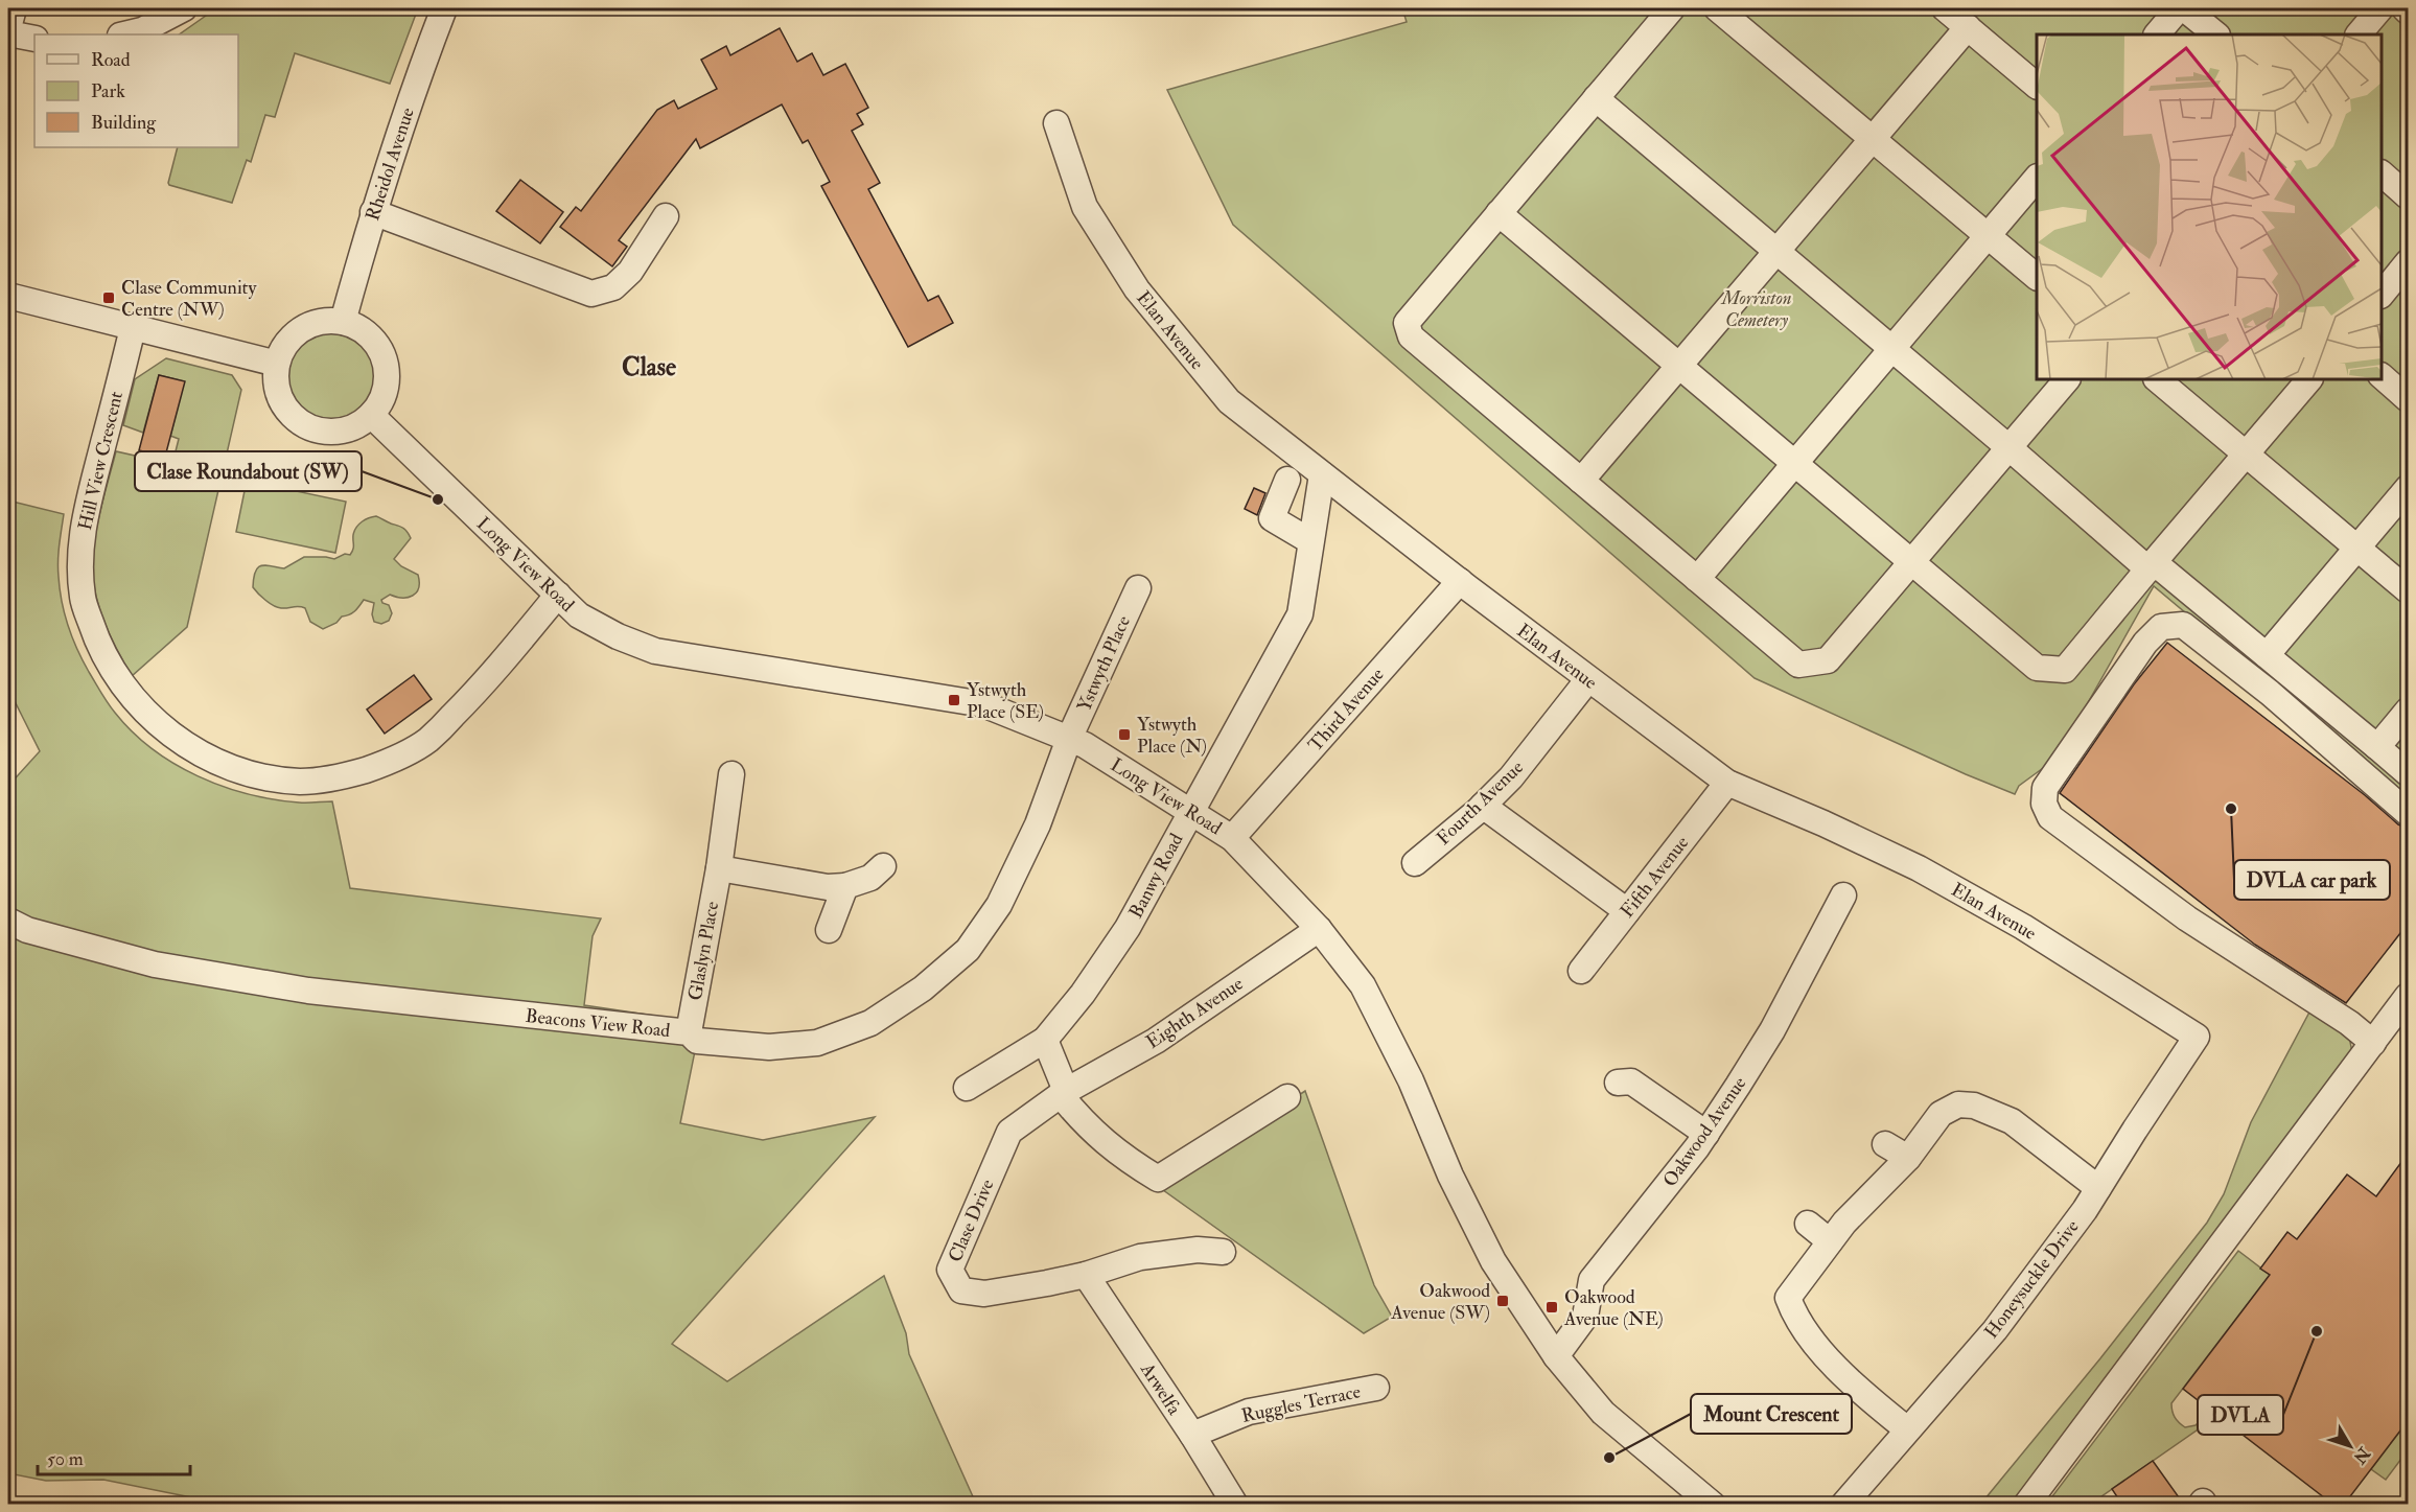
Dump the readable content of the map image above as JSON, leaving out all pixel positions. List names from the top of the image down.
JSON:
{
  "streets": {
    "street": [
      "Rheidol Avenue",
      "Elan Avenue",
      "Hill View Crescent",
      "Long View Road",
      "Ystwyth Place",
      "Third Avenue",
      "Fourth Avenue",
      "Banwy Road",
      "Fifth Avenue",
      "Glaslyn Place",
      "Eighth Avenue",
      "Beacons View Road",
      "Oakwood Avenue",
      "Clase Drive",
      "Honeysuckle Drive",
      "Arwelfa",
      "Ruggles Terrace"
    ]
  },
  "crossings": [
    ["Rheidol Avenue", "Long View Road"],
    ["Elan Avenue", "Third Avenue"],
    ["Elan Avenue", "Fourth Avenue"],
    ["Elan Avenue", "Banwy Road"],
    ["Elan Avenue", "Fifth Avenue"],
    ["Elan Avenue", "Honeysuckle Drive"],
    ["Hill View Crescent", "Long View Road"],
    ["Long View Road", "Ystwyth Place"],
    ["Long View Road", "Third Avenue"],
    ["Long View Road", "Banwy Road"],
    ["Long View Road", "Eighth Avenue"],
    ["Long View Road", "Beacons View Road"],
    ["Long View Road", "Oakwood Avenue"],
    ["Ystwyth Place", "Beacons View Road"],
    ["Glaslyn Place", "Beacons View Road"],
    ["Eighth Avenue", "Clase Drive"],
    ["Clase Drive", "Arwelfa"],
    ["Arwelfa", "Ruggles Terrace"]
  ],
  "districts": ["Clase"],
  "parks": ["Morriston Cemetery"],
  "places": {
    "transit": [
      "Clase Community Centre (NW)",
      "Ystwyth Place (SE)",
      "Ystwyth Place (N)",
      "Oakwood Avenue (SW)",
      "Oakwood Avenue (NE)"
    ],
    "other": [
      "Clase Roundabout (SW)",
      "DVLA car park",
      "DVLA",
      "Mount Crescent"
    ]
  },
  "legend": ["Road", "Park", "Building"],
  "scale_bar": "50 m",
  "north": "bottom right"
}
